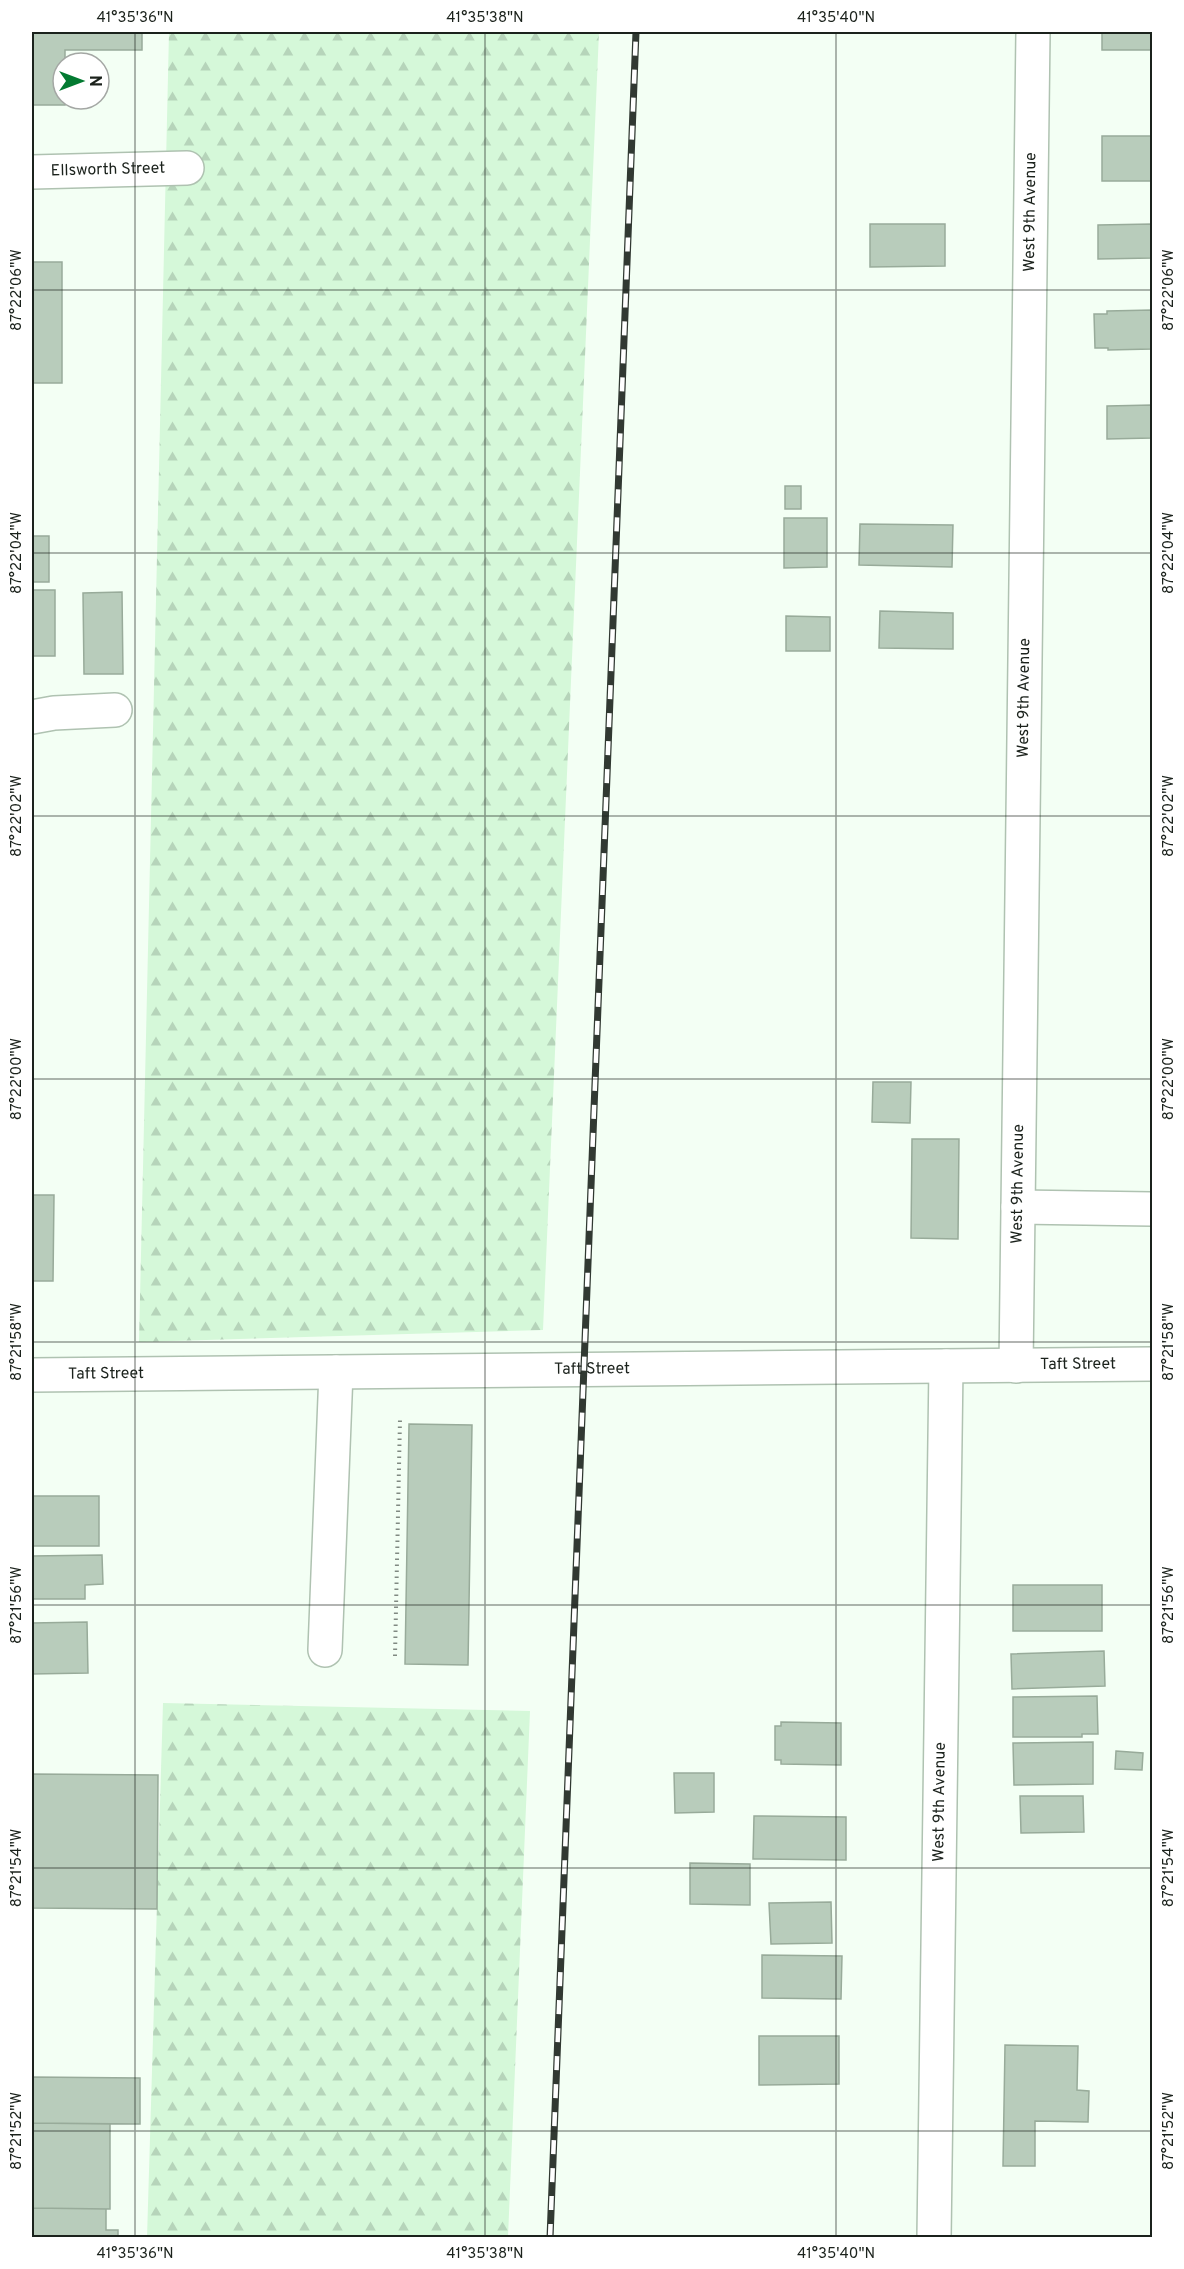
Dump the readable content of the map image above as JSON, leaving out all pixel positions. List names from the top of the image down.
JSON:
{
  "streets": {
    "street": ["Ellsworth Street", "West 9th Avenue", "Taft Street"]
  },
  "crossings": [
    ["West 9th Avenue", "Taft Street"]
  ],
  "north": "right",
  "coordinates": [
    "41°35'36\"N",
    "41°35'38\"N",
    "41°35'40\"N",
    "87°22'06\"W",
    "87°22'04\"W",
    "87°22'02\"W",
    "87°22'00\"W",
    "87°21'58\"W",
    "87°21'56\"W",
    "87°21'54\"W",
    "87°21'52\"W"
  ]
}
